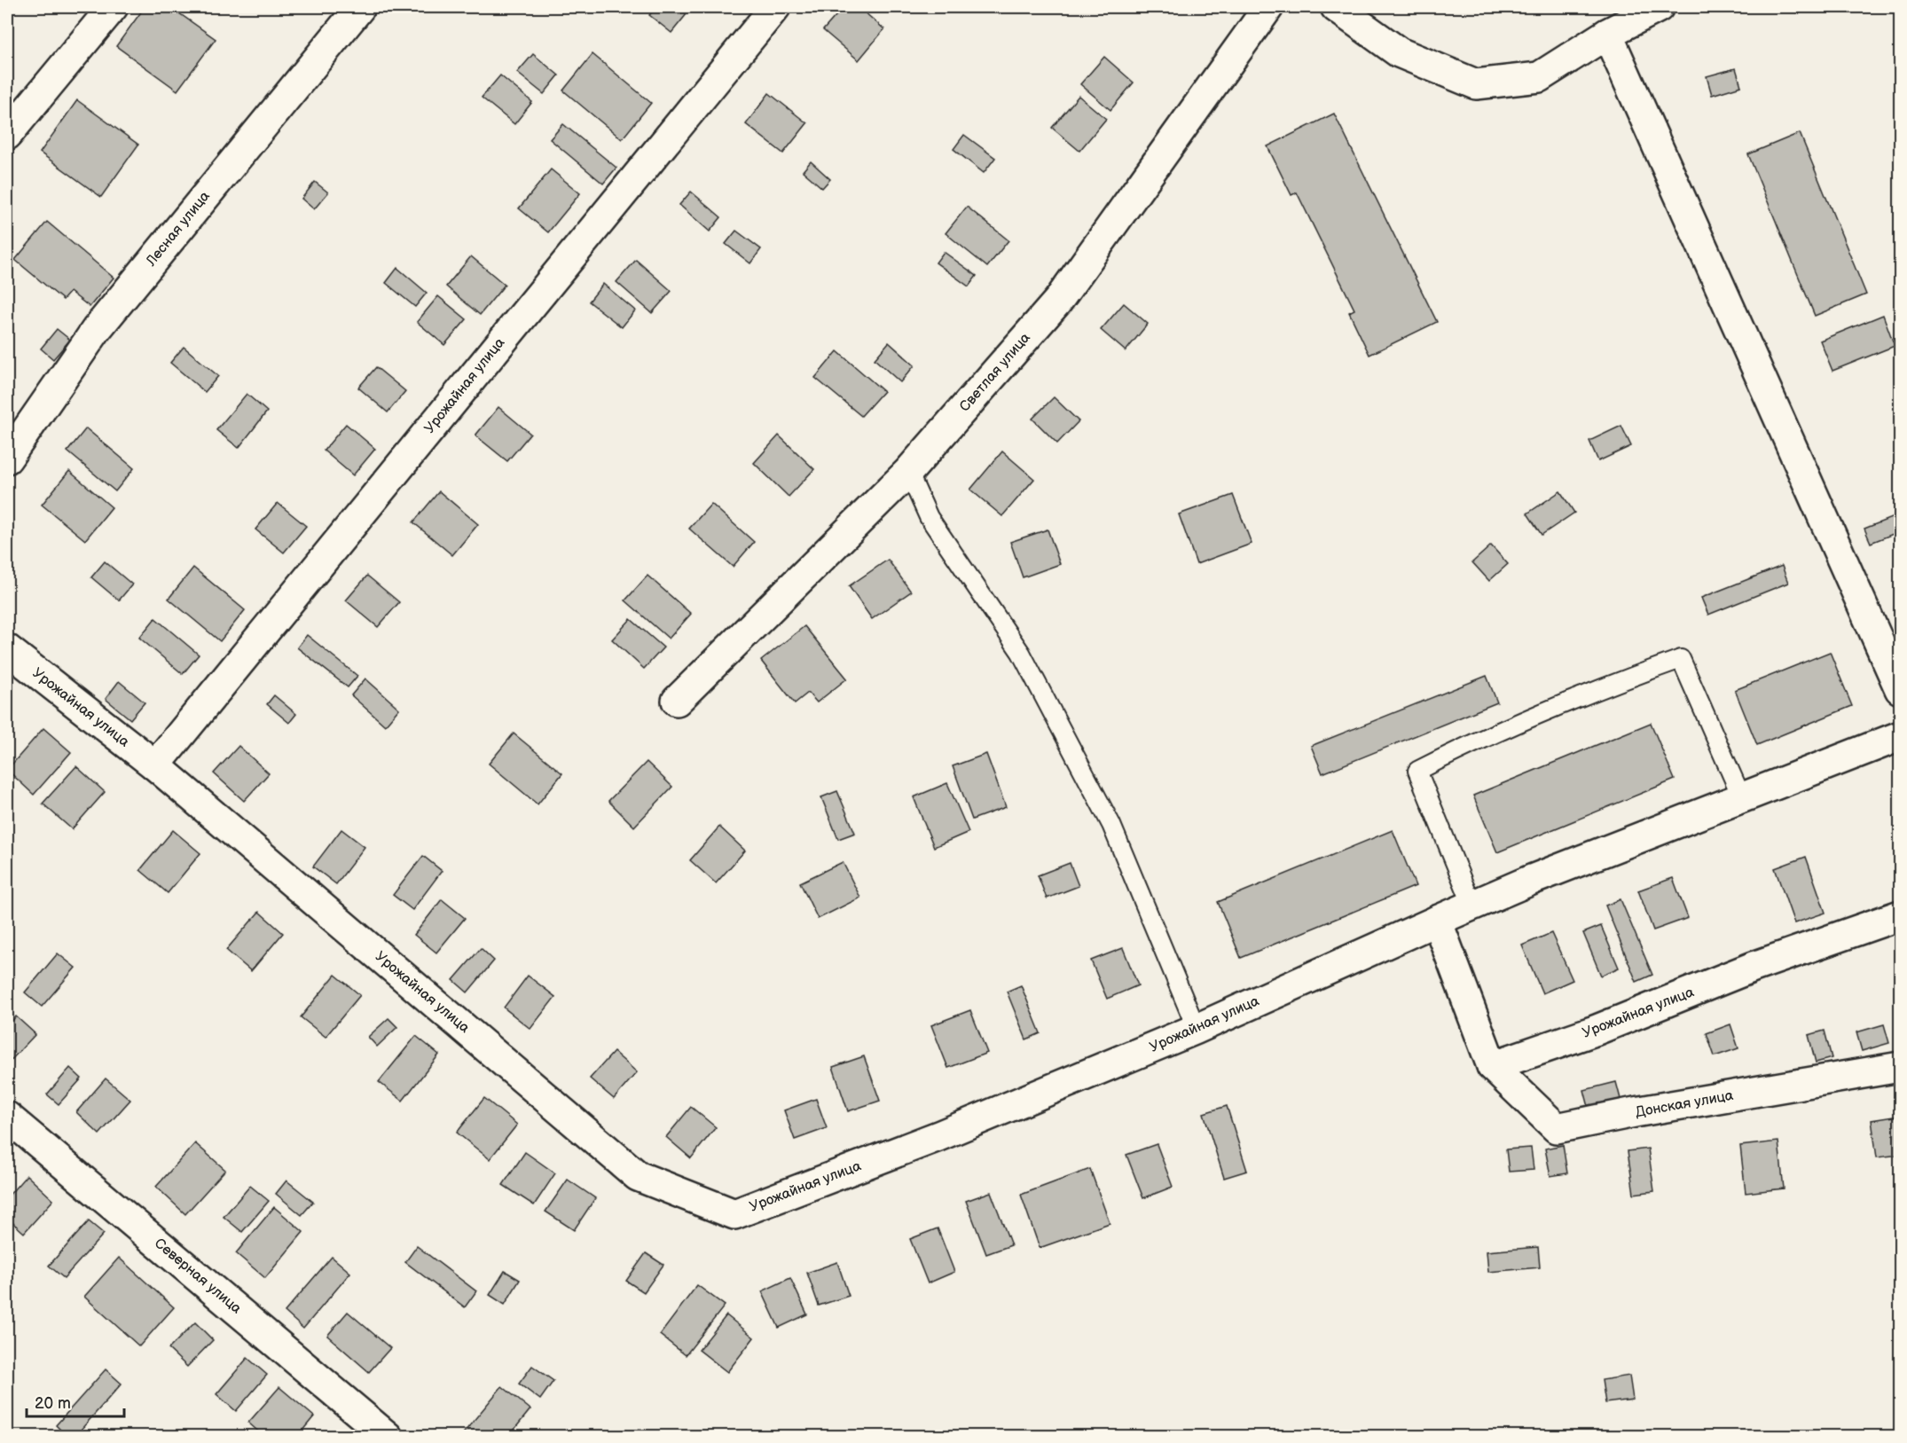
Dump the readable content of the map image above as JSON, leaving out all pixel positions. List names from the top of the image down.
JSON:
{
  "streets": {
    "street": [
      "Лесная улица",
      "Светлая улица",
      "Урожайная улица",
      "Донская улица",
      "Северная улица"
    ]
  },
  "crossings": [
    ["Урожайная улица", "Донская улица"]
  ],
  "scale_bar": "20 m"
}
